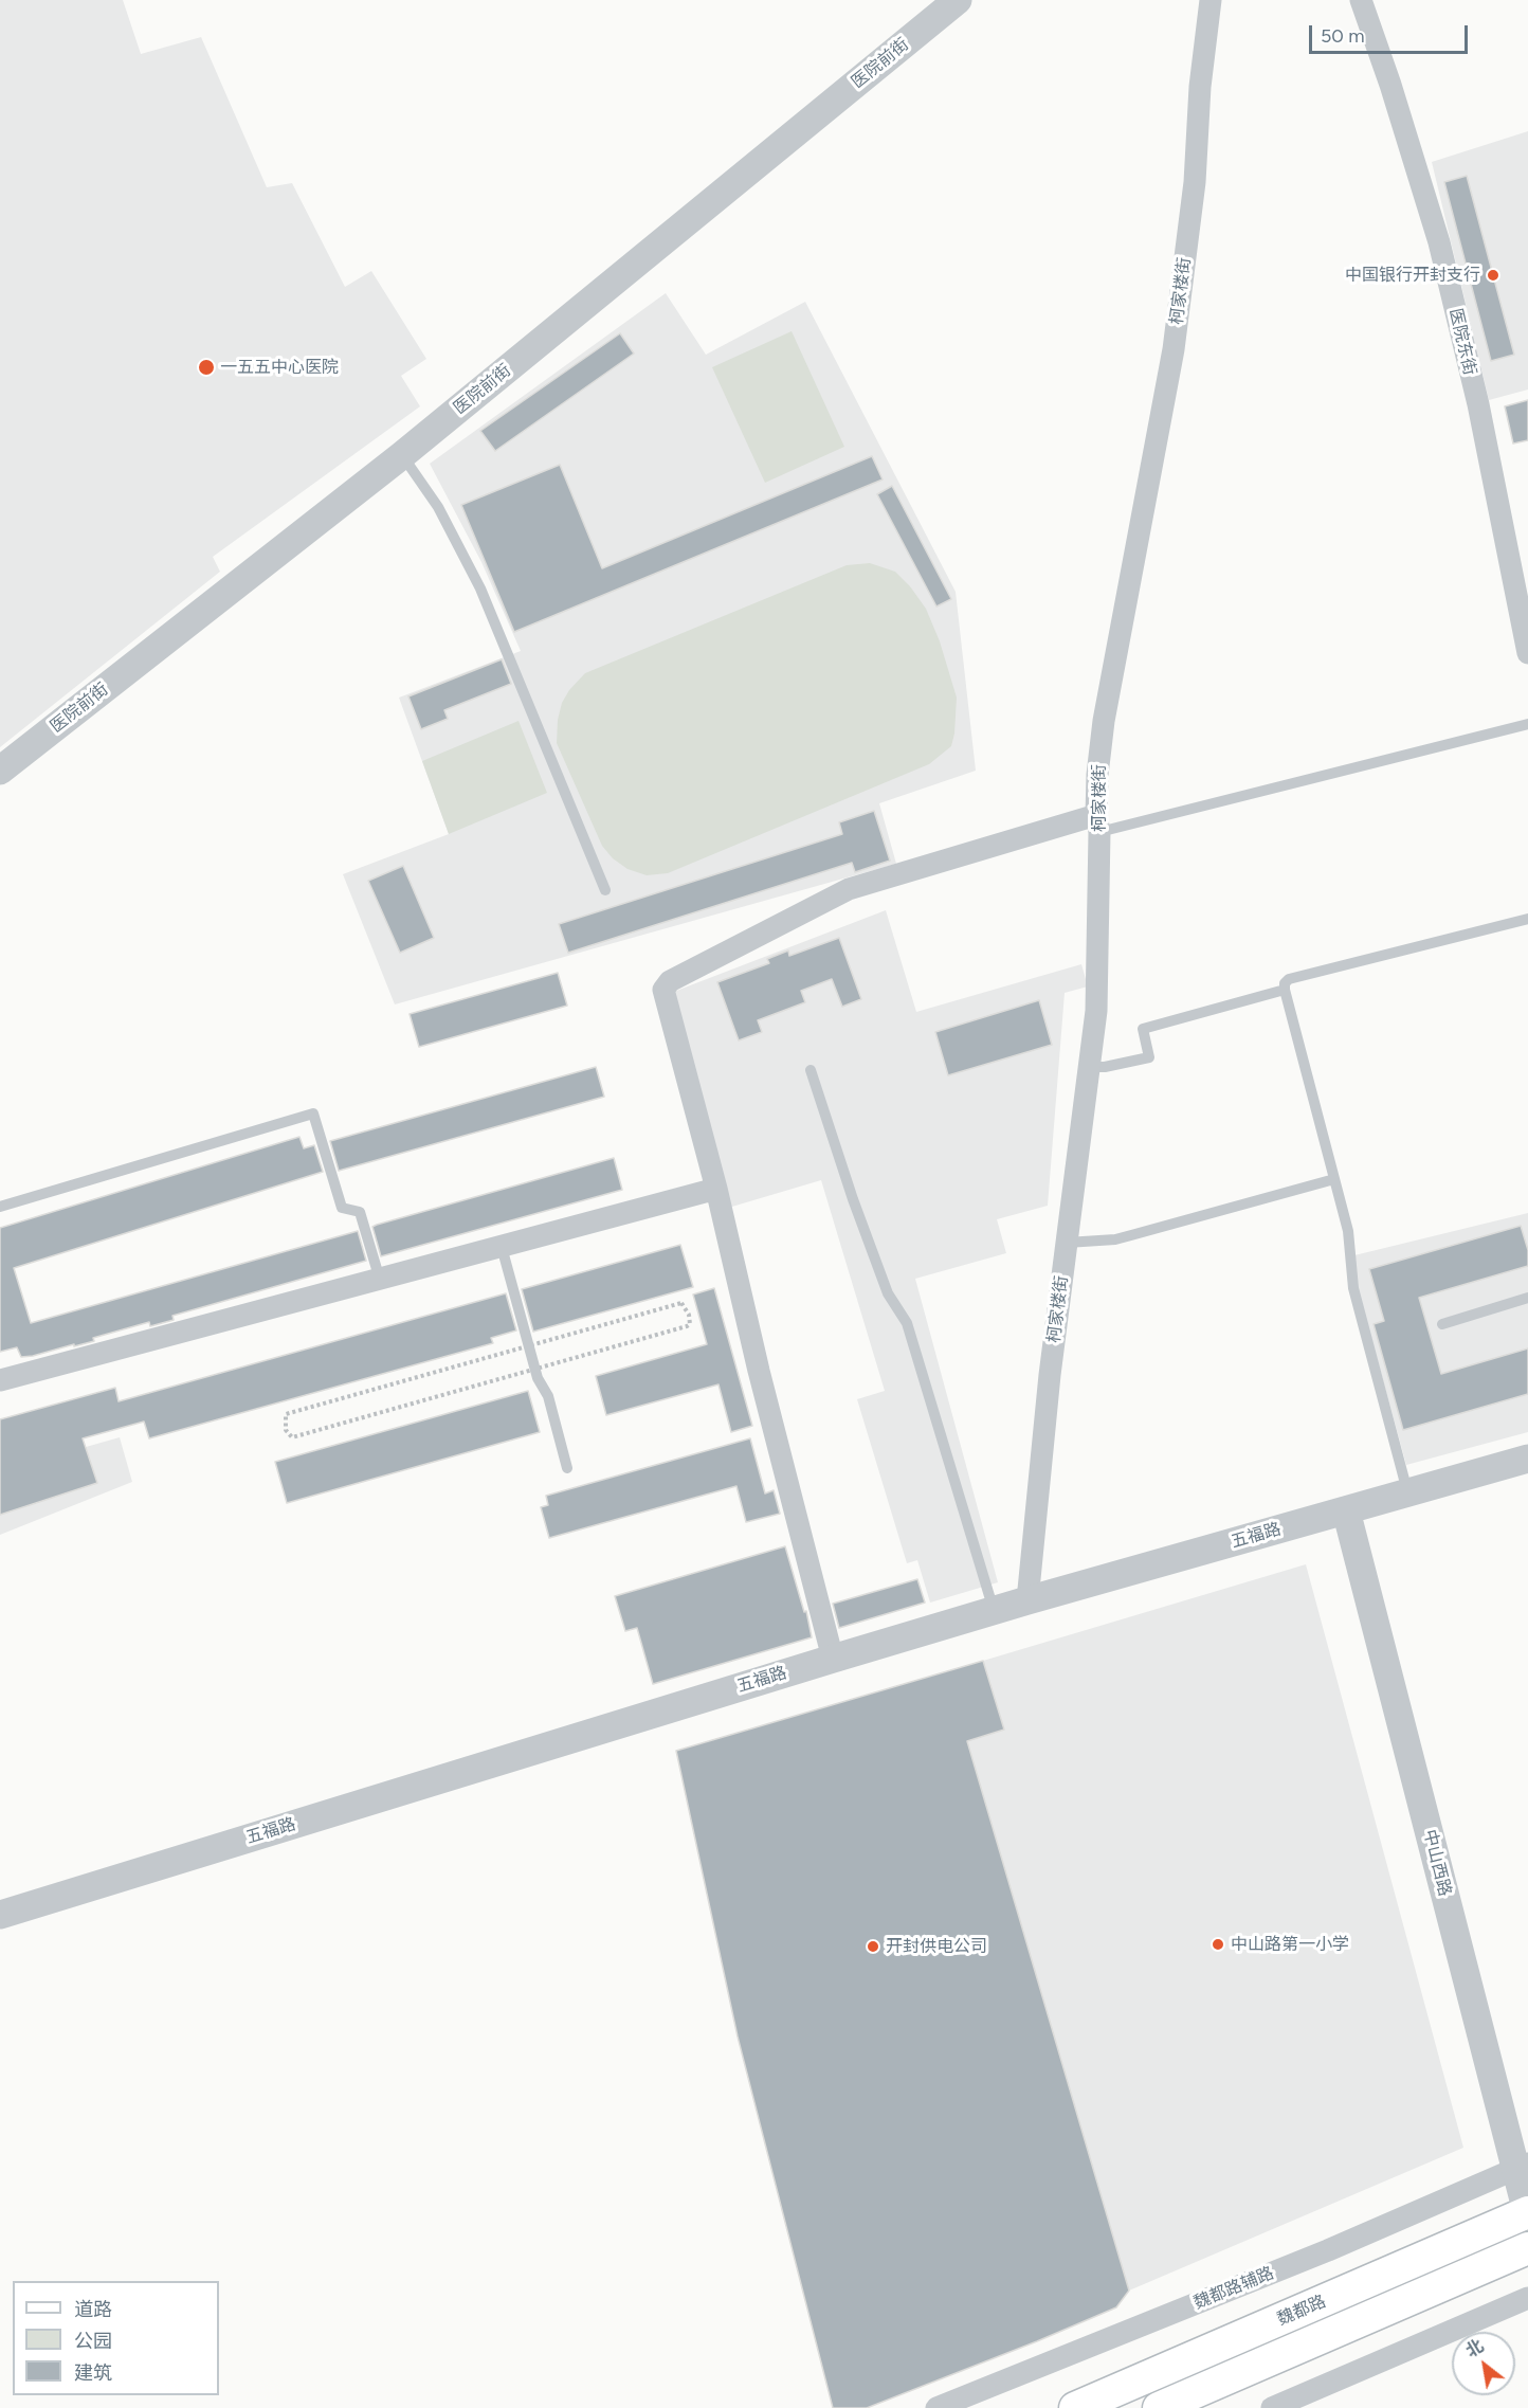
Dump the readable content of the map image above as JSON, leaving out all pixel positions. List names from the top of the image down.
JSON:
{
  "streets": {
    "main road": ["魏都路"],
    "street": [
      "医院前街",
      "柯家楼街",
      "医院东街",
      "五福路",
      "中山西路",
      "魏都路辅路"
    ]
  },
  "crossings": [
    ["柯家楼街", "五福路"],
    ["五福路", "中山西路"],
    ["中山西路", "魏都路辅路"],
    ["中山西路", "魏都路"]
  ],
  "places": [
    "中国银行开封支行",
    "一五五中心医院",
    "中山路第一小学",
    "开封供电公司"
  ],
  "legend": ["道路", "公园", "建筑"],
  "scale_bar": "50 m",
  "north": "top left"
}
